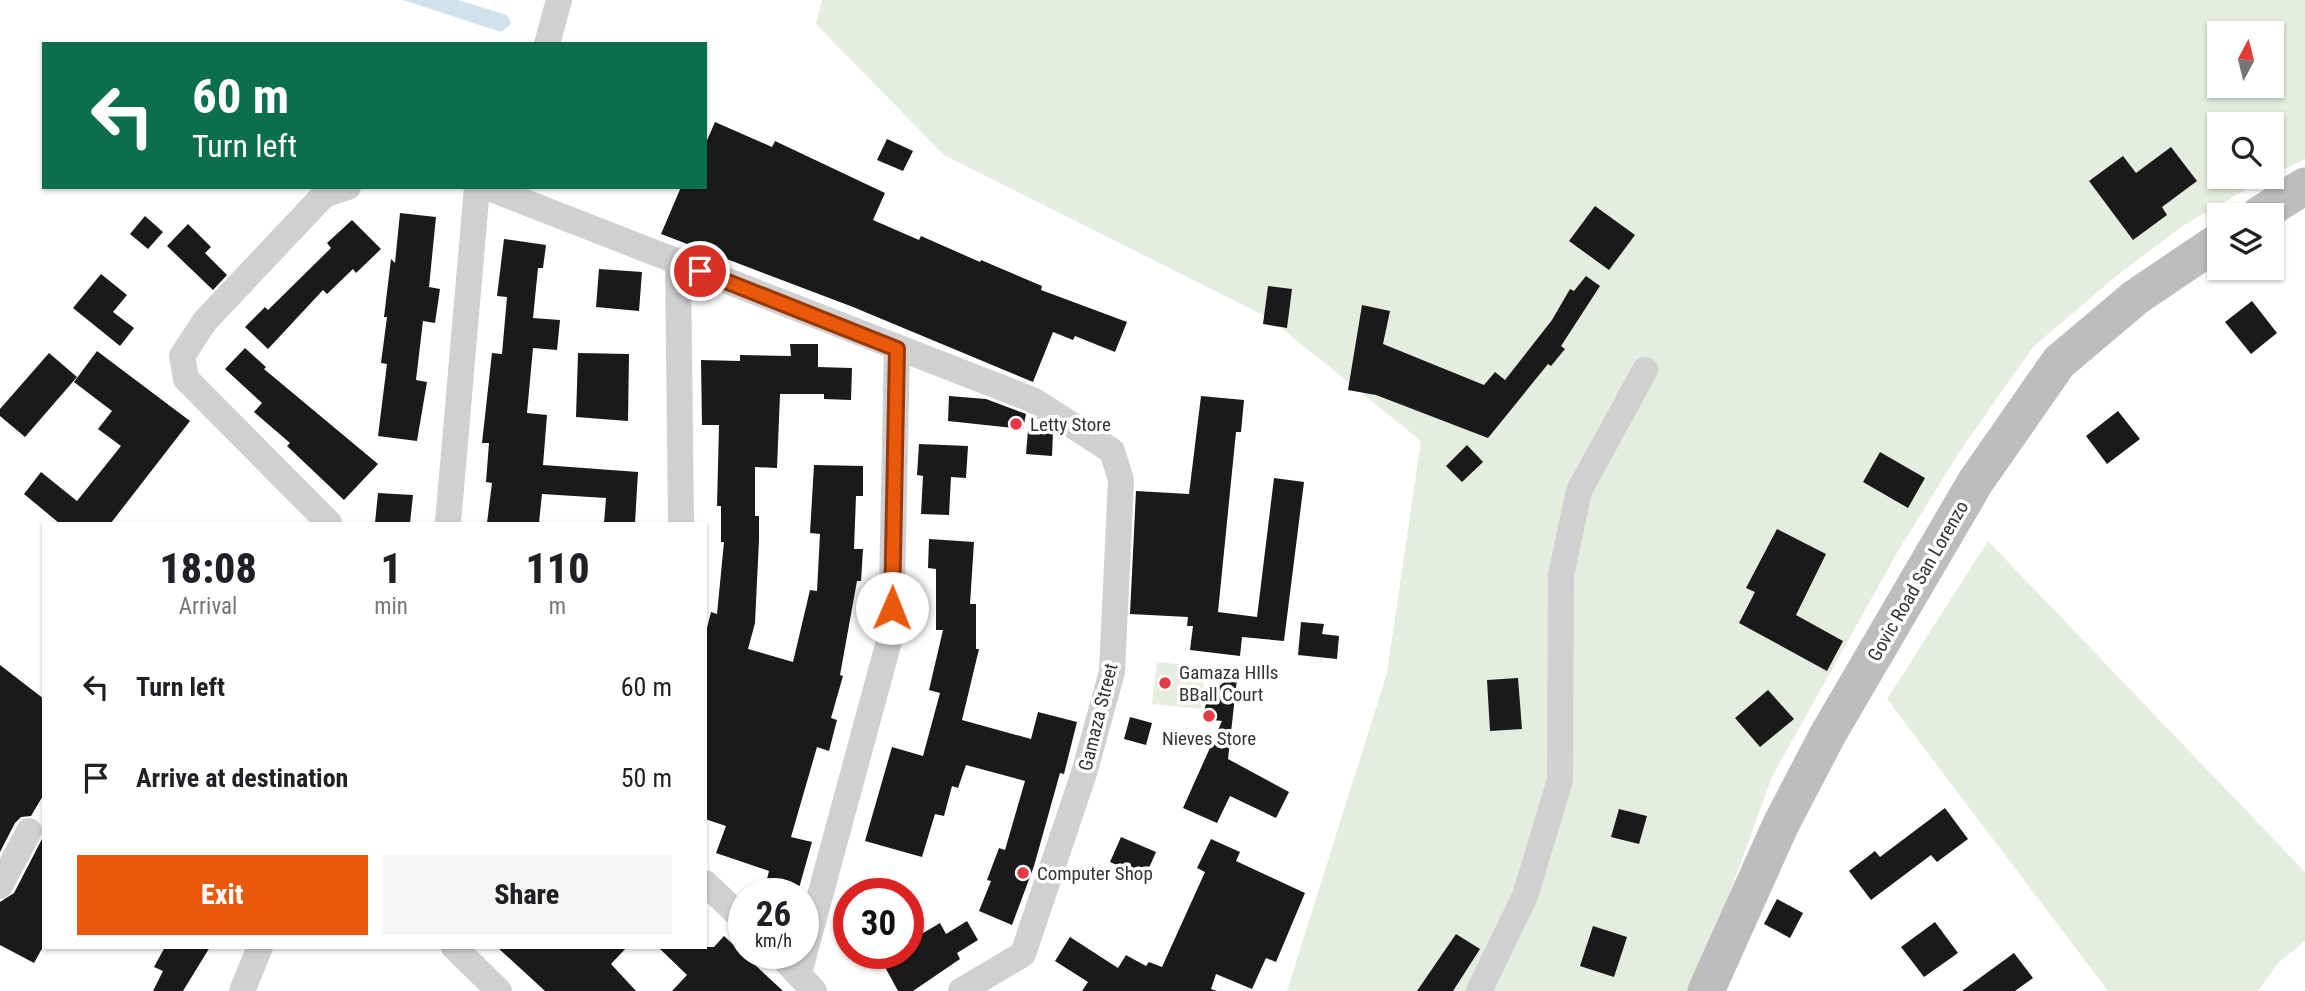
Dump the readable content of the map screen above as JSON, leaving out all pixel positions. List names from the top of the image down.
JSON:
{
  "streets": {
    "main road": ["Govic Road San Lorenzo"],
    "street": ["Gamaza Street"]
  },
  "places": [
    "Letty Store",
    "Gamaza HIlls BBall Court",
    "Nieves Store",
    "Computer Shop"
  ],
  "north": "top",
  "page": {
    "turn": ["60 m", "Turn left"],
    "eta": [
      "18:08",
      "Arrival",
      "1",
      "min",
      "110",
      "m"
    ],
    "list": [
      {
        "name": "Turn left",
        "value": "60 m"
      },
      {
        "name": "Arrive at destination",
        "value": "50 m"
      }
    ],
    "buttons": ["Exit", "Share"],
    "speed": "26 km/h",
    "limit": "30"
  }
}
